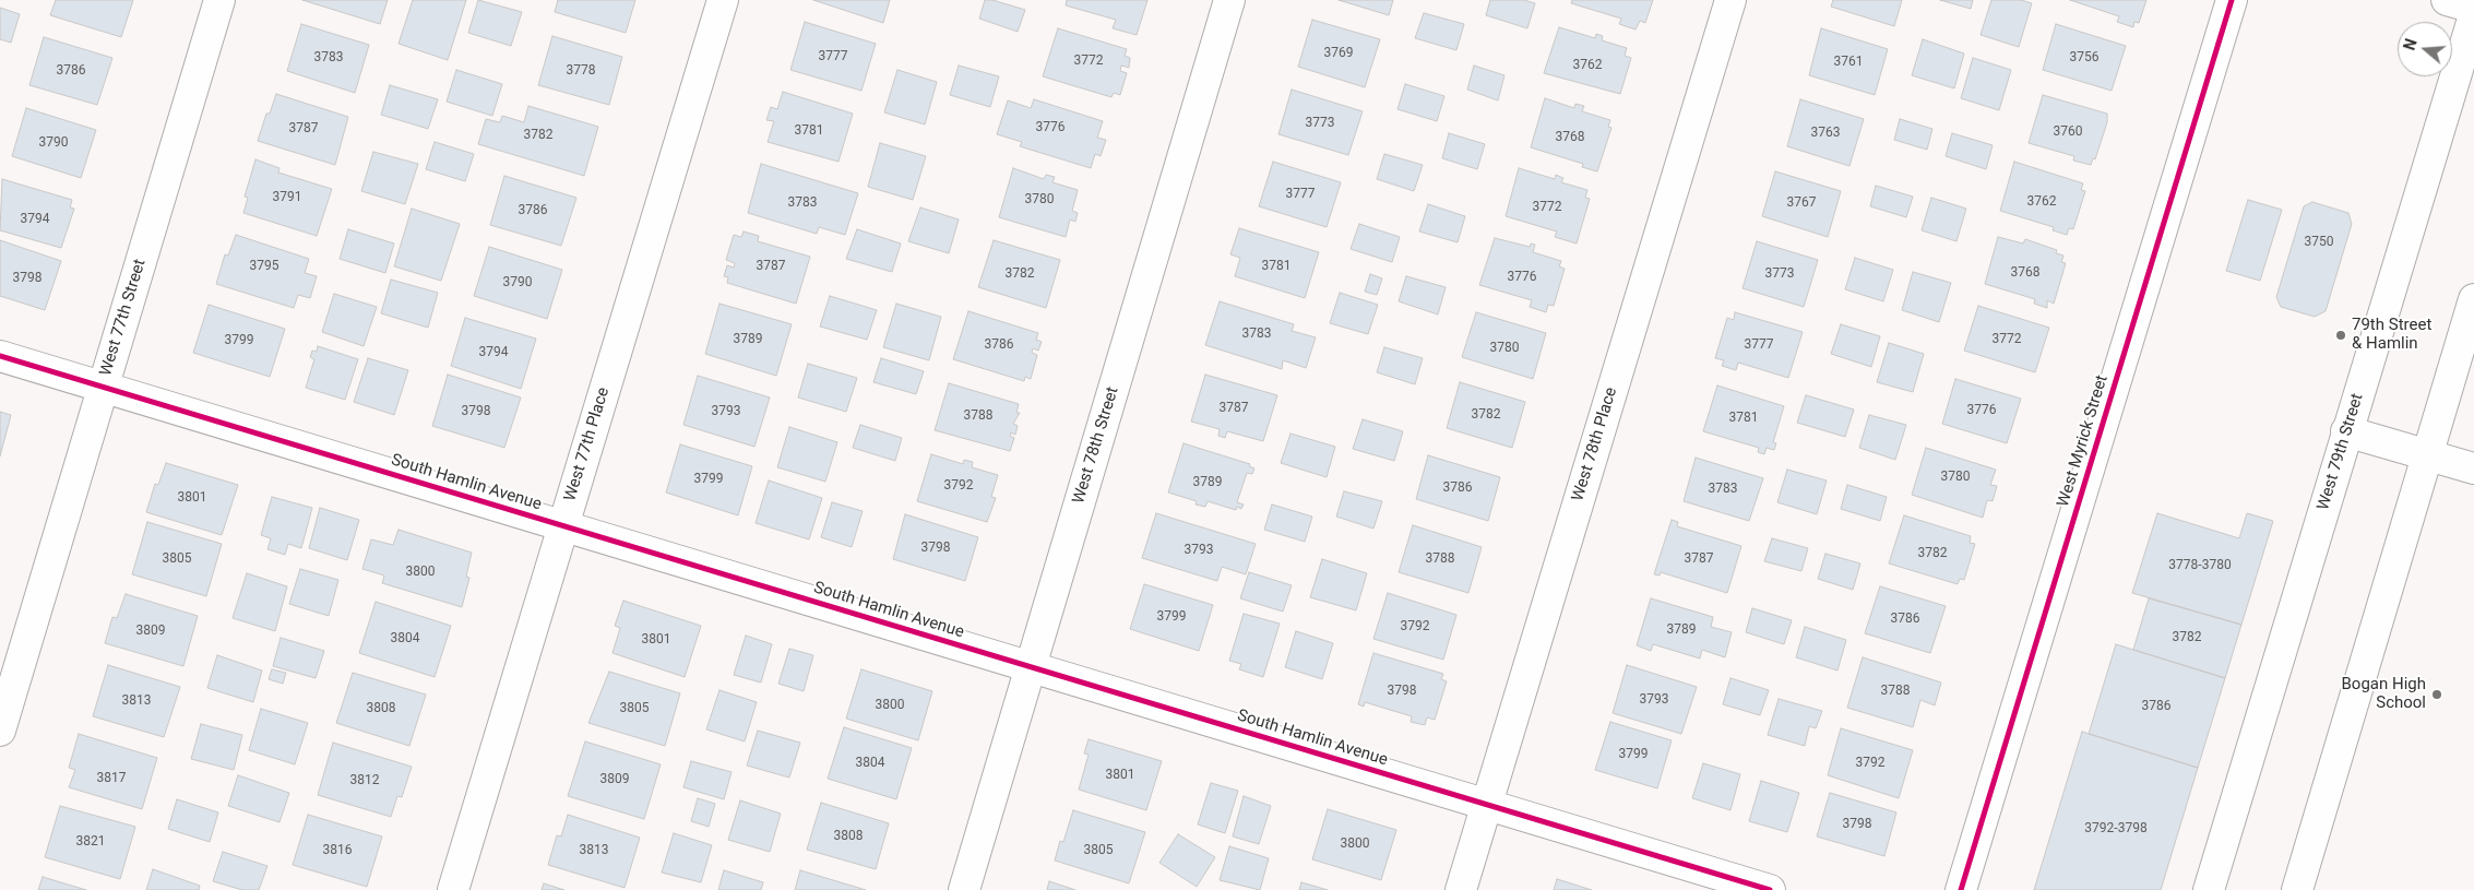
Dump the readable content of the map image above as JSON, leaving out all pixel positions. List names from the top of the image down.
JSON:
{
  "streets": {
    "street": [
      "West 77th Street",
      "West Myrick Street",
      "West 77th Place",
      "West 78th Place",
      "West 78th Street",
      "West 79th Street",
      "South Hamlin Avenue"
    ]
  },
  "crossings": [
    ["West 77th Street", "South Hamlin Avenue"],
    ["West 77th Place", "South Hamlin Avenue"],
    ["West 78th Place", "South Hamlin Avenue"],
    ["West 78th Street", "South Hamlin Avenue"]
  ],
  "places": ["79th Street & Hamlin", "Bogan High School"],
  "house_numbers": [
    "3769",
    "3777",
    "3783",
    "3756",
    "3772",
    "3761",
    "3762",
    "3786",
    "3778",
    "3773",
    "3776",
    "3787",
    "3781",
    "3760",
    "3763",
    "3782",
    "3768",
    "3790",
    "3777",
    "3791",
    "3780",
    "3762",
    "3783",
    "3767",
    "3772",
    "3786",
    "3794",
    "3750",
    "3795",
    "3787",
    "3781",
    "3768",
    "3782",
    "3773",
    "3776",
    "3798",
    "3790",
    "3783",
    "3789",
    "3772",
    "3799",
    "3786",
    "3777",
    "3780",
    "3794",
    "3787",
    "3776",
    "3798",
    "3793",
    "3782",
    "3788",
    "3781",
    "3780",
    "3799",
    "3789",
    "3792",
    "3786",
    "3783",
    "3801",
    "3798",
    "3793",
    "3782",
    "3805",
    "3788",
    "3787",
    "3778-3780",
    "3800",
    "3799",
    "3786",
    "3792",
    "3789",
    "3809",
    "3782",
    "3804",
    "3801",
    "3798",
    "3788",
    "3793",
    "3813",
    "3800",
    "3786",
    "3808",
    "3805",
    "3799",
    "3804",
    "3792",
    "3801",
    "3817",
    "3809",
    "3812",
    "3798",
    "3792-3798",
    "3808",
    "3821",
    "3800",
    "3816",
    "3813",
    "3805"
  ],
  "north": "left"
}
